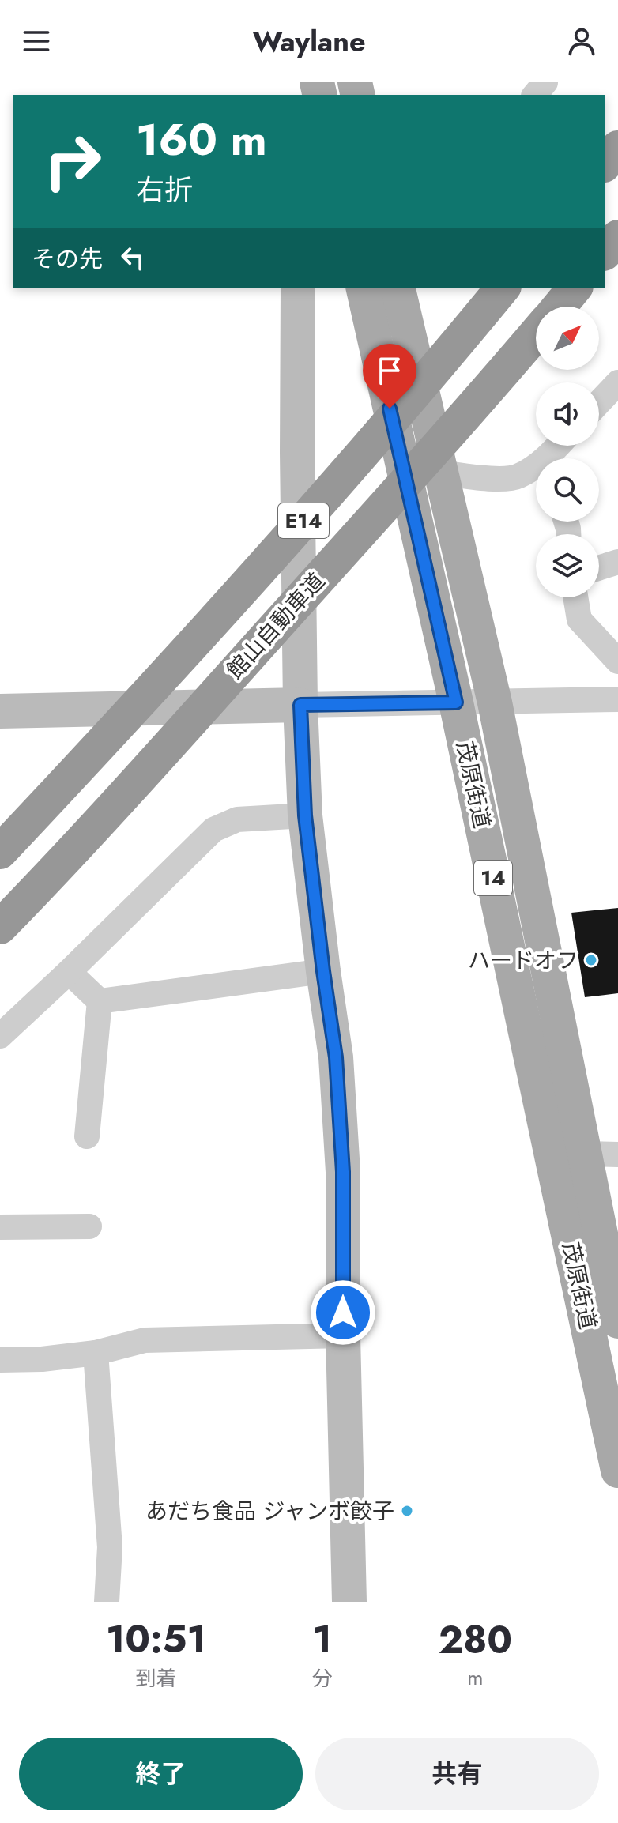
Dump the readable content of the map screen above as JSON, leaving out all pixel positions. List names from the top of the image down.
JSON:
{
  "streets": {
    "highway": ["E14", "館山自動車道"],
    "main road": ["茂原街道", "14"]
  },
  "places": ["ハードオフ", "あだち食品 ジャンボ餃子"],
  "north": "top right",
  "page": {
    "header": "Waylane",
    "turn": ["160 m", "右折"],
    "then": "その先",
    "eta": [
      "10:51",
      "到着",
      "1",
      "分",
      "280",
      "m"
    ],
    "buttons": ["終了", "共有"]
  }
}
